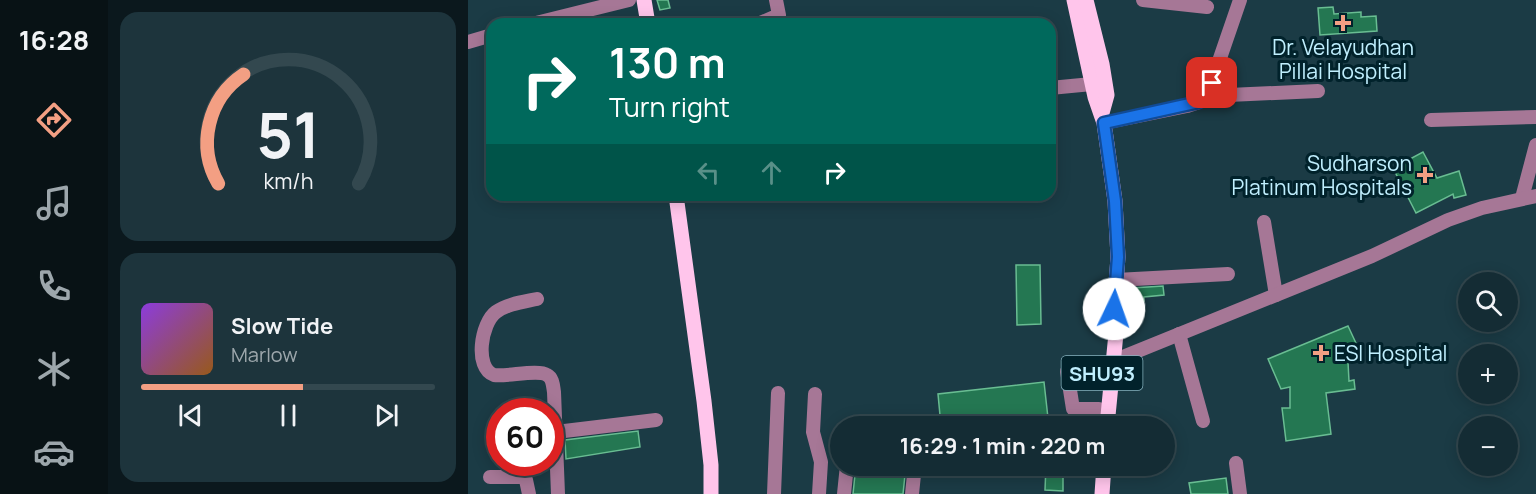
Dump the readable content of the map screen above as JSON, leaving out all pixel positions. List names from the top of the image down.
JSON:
{
  "streets": {
    "main road": ["SHU93"]
  },
  "places": {
    "health": ["Dr. Velayudhan Pillai Hospital", "Sudharson Platinum Hospitals", "ESI Hospital"]
  },
  "page": {
    "tabs": "16:28",
    "turn": ["130 m", "Turn right"],
    "map_buttons": ["+", "−"],
    "song": ["Slow Tide", "Marlow"],
    "limit": "60",
    "trip": "16:29 · 1 min · 220 m",
    "gauge": ["51", "km/h"]
  }
}
